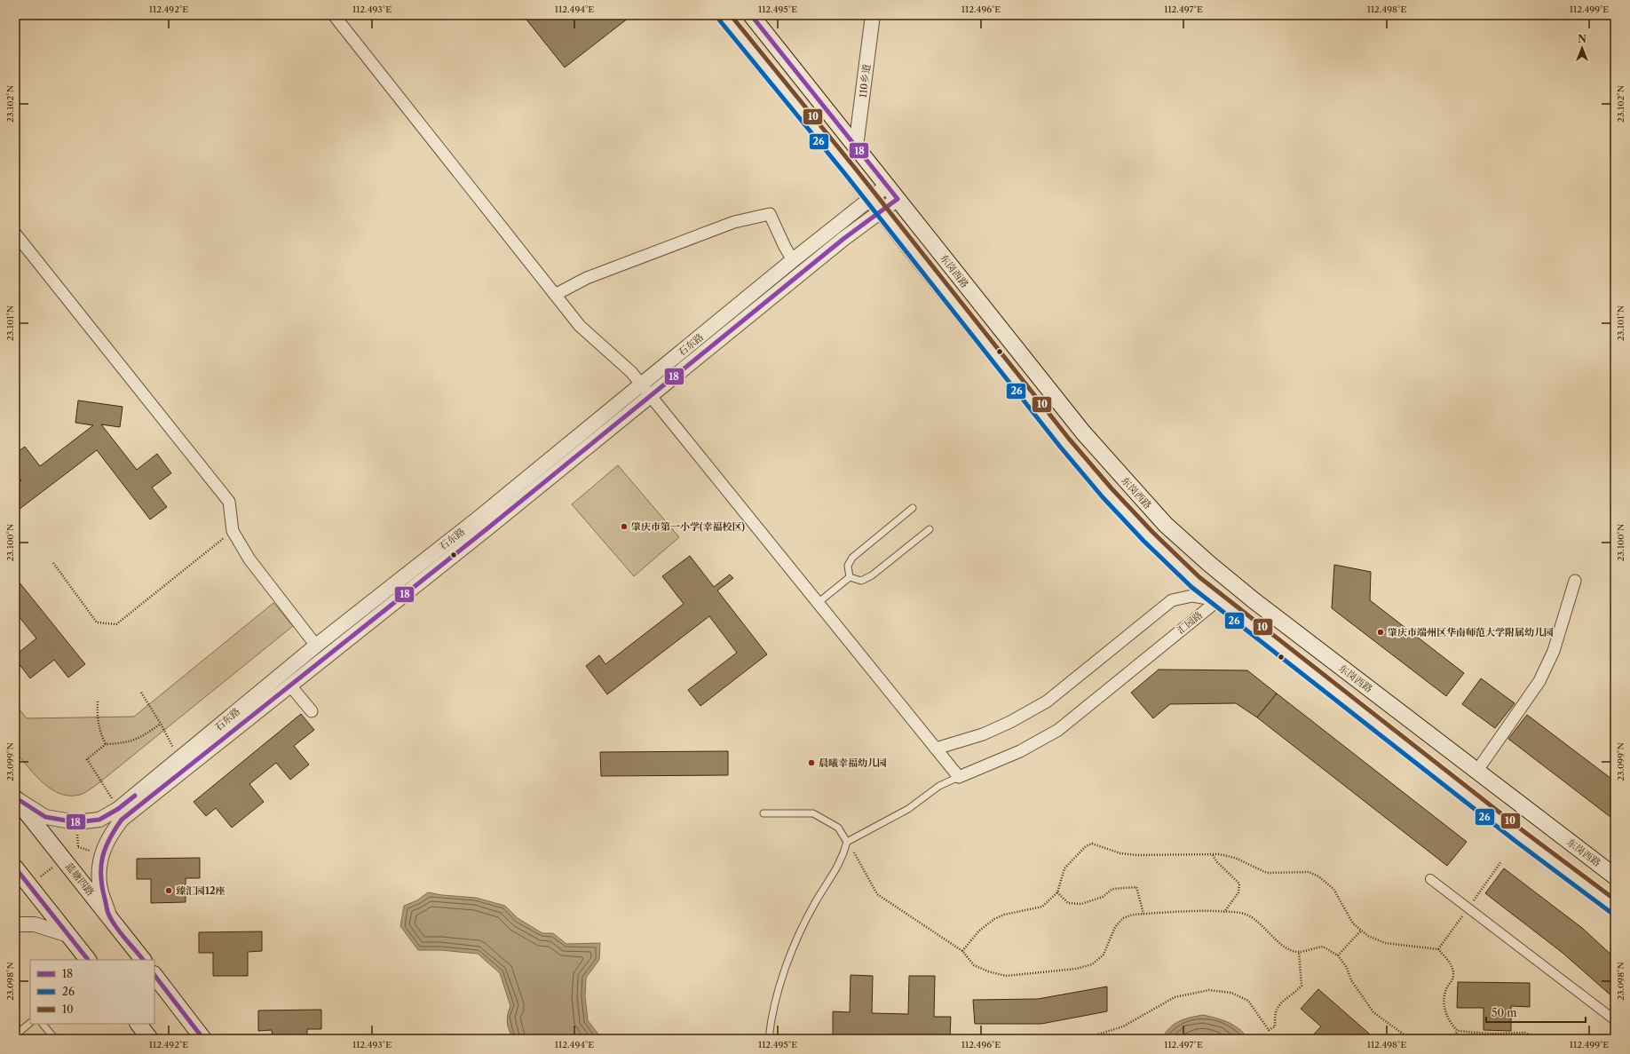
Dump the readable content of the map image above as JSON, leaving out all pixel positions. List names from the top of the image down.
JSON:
{
  "streets": {
    "main road": ["东岗西路", "蓝塘四路"],
    "street": ["110乡道", "石东路", "汇园路"]
  },
  "crossings": [
    ["110乡道", "东岗西路"],
    ["东岗西路", "石东路"],
    ["东岗西路", "汇园路"],
    ["石东路", "蓝塘四路"]
  ],
  "places": [
    "肇庆市第一小学(幸福校区)",
    "肇庆市端州区华南师范大学附属幼儿园",
    "晨曦幸福幼儿园",
    "臻汇园12座"
  ],
  "lines": ["transit line 18", "transit line 10", "transit line 26"],
  "legend": ["18", "26", "10"],
  "scale_bar": "50 m",
  "north": "top",
  "coordinates": [
    "112.492°E",
    "112.493°E",
    "112.494°E",
    "112.495°E",
    "112.496°E",
    "112.497°E",
    "112.498°E",
    "112.499°E",
    "23.102°N",
    "23.101°N",
    "23.100°N",
    "23.099°N",
    "23.098°N"
  ]
}
